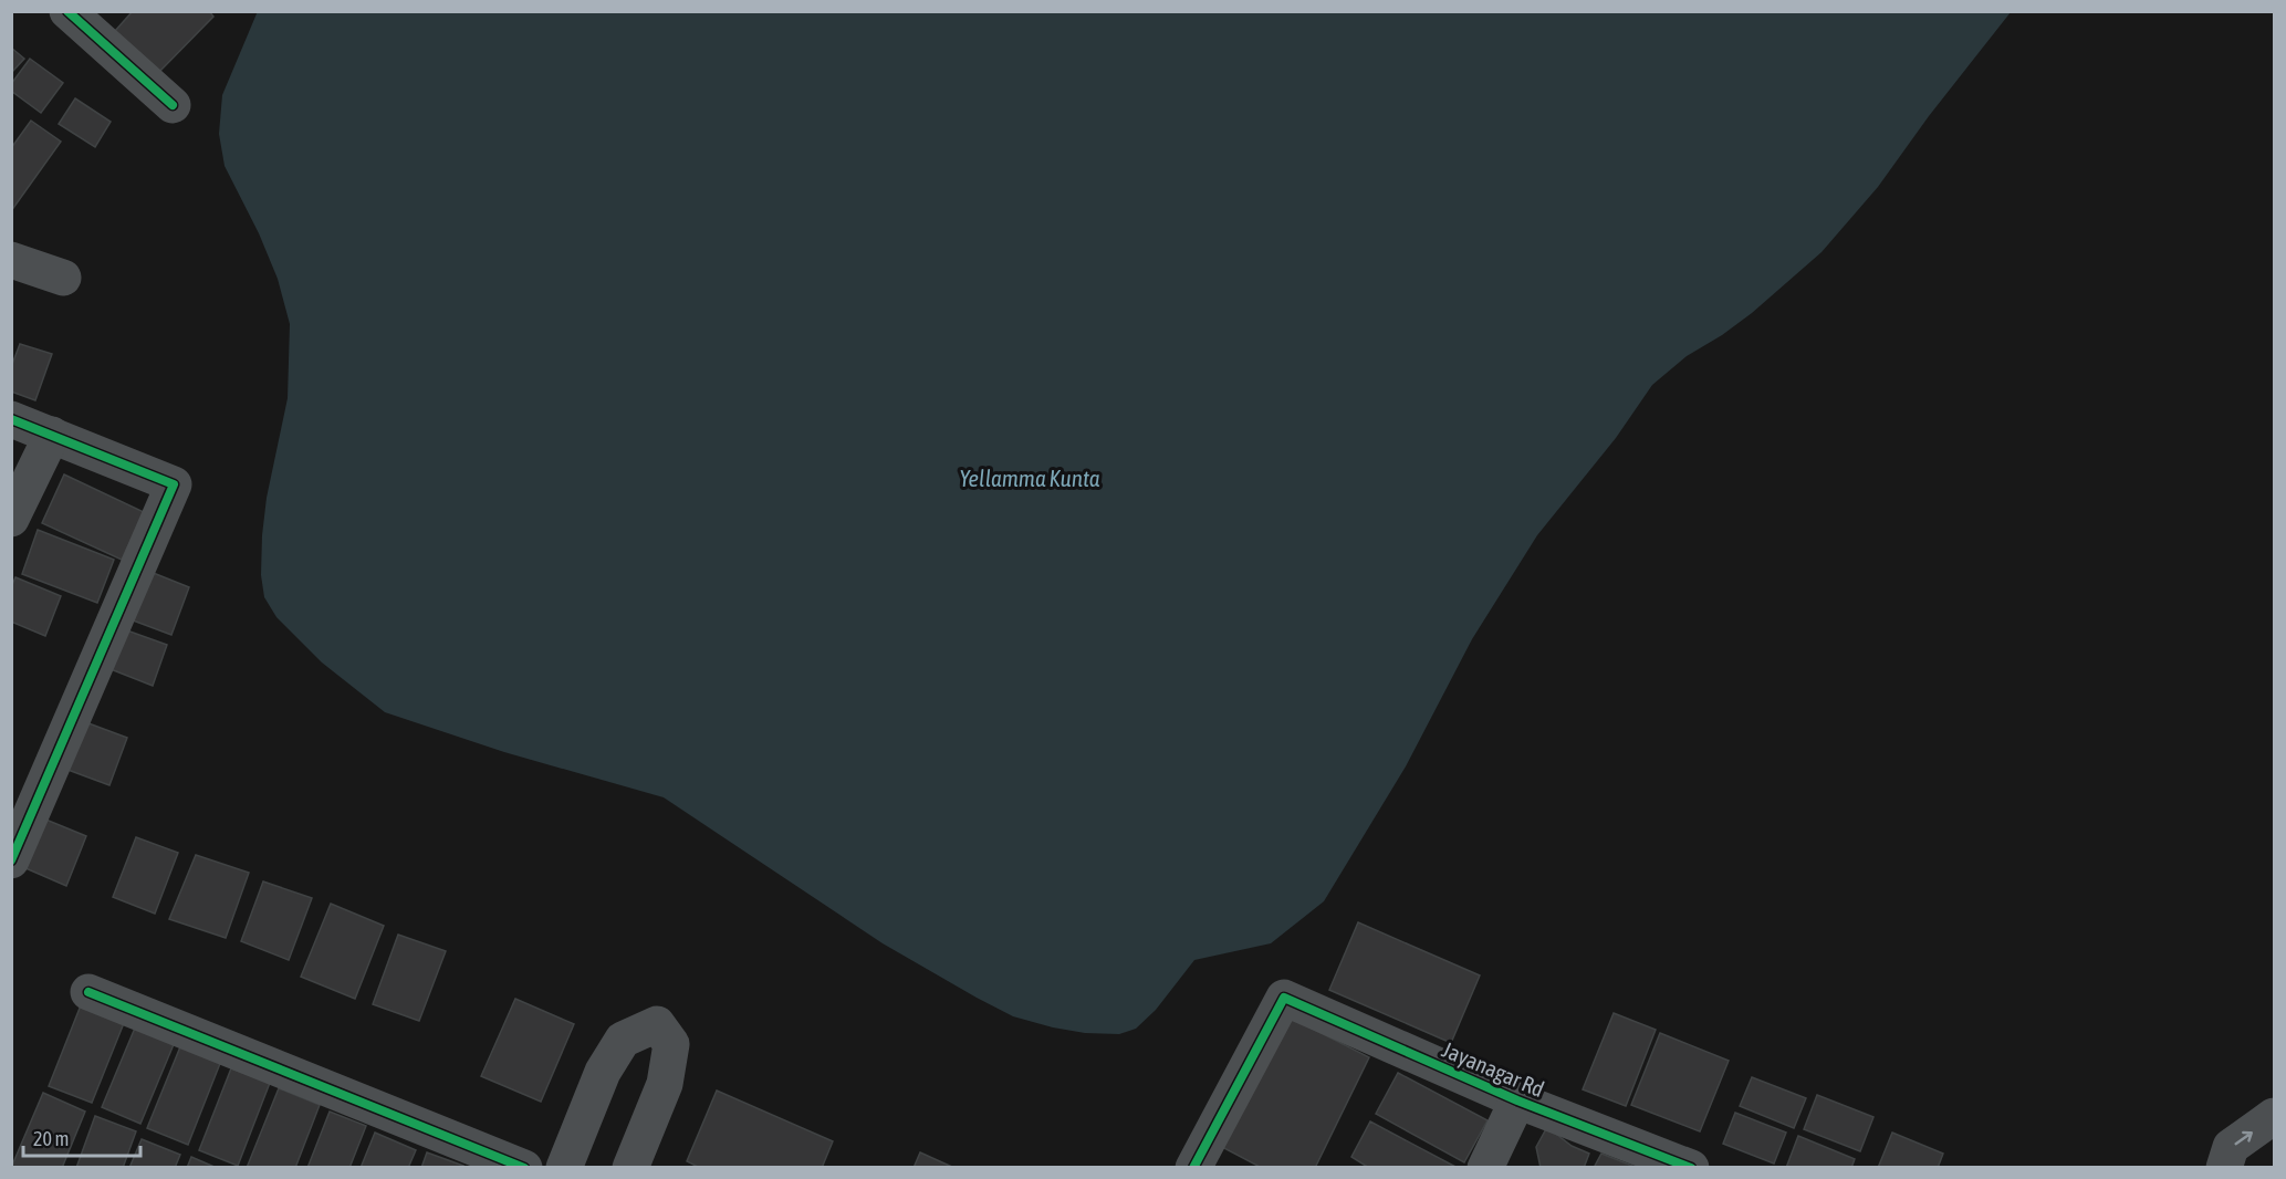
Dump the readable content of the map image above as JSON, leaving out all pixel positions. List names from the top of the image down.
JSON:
{
  "streets": {
    "street": ["Jayanagar Rd"]
  },
  "water": ["Yellamma Kunta"],
  "scale_bar": "20 m"
}
